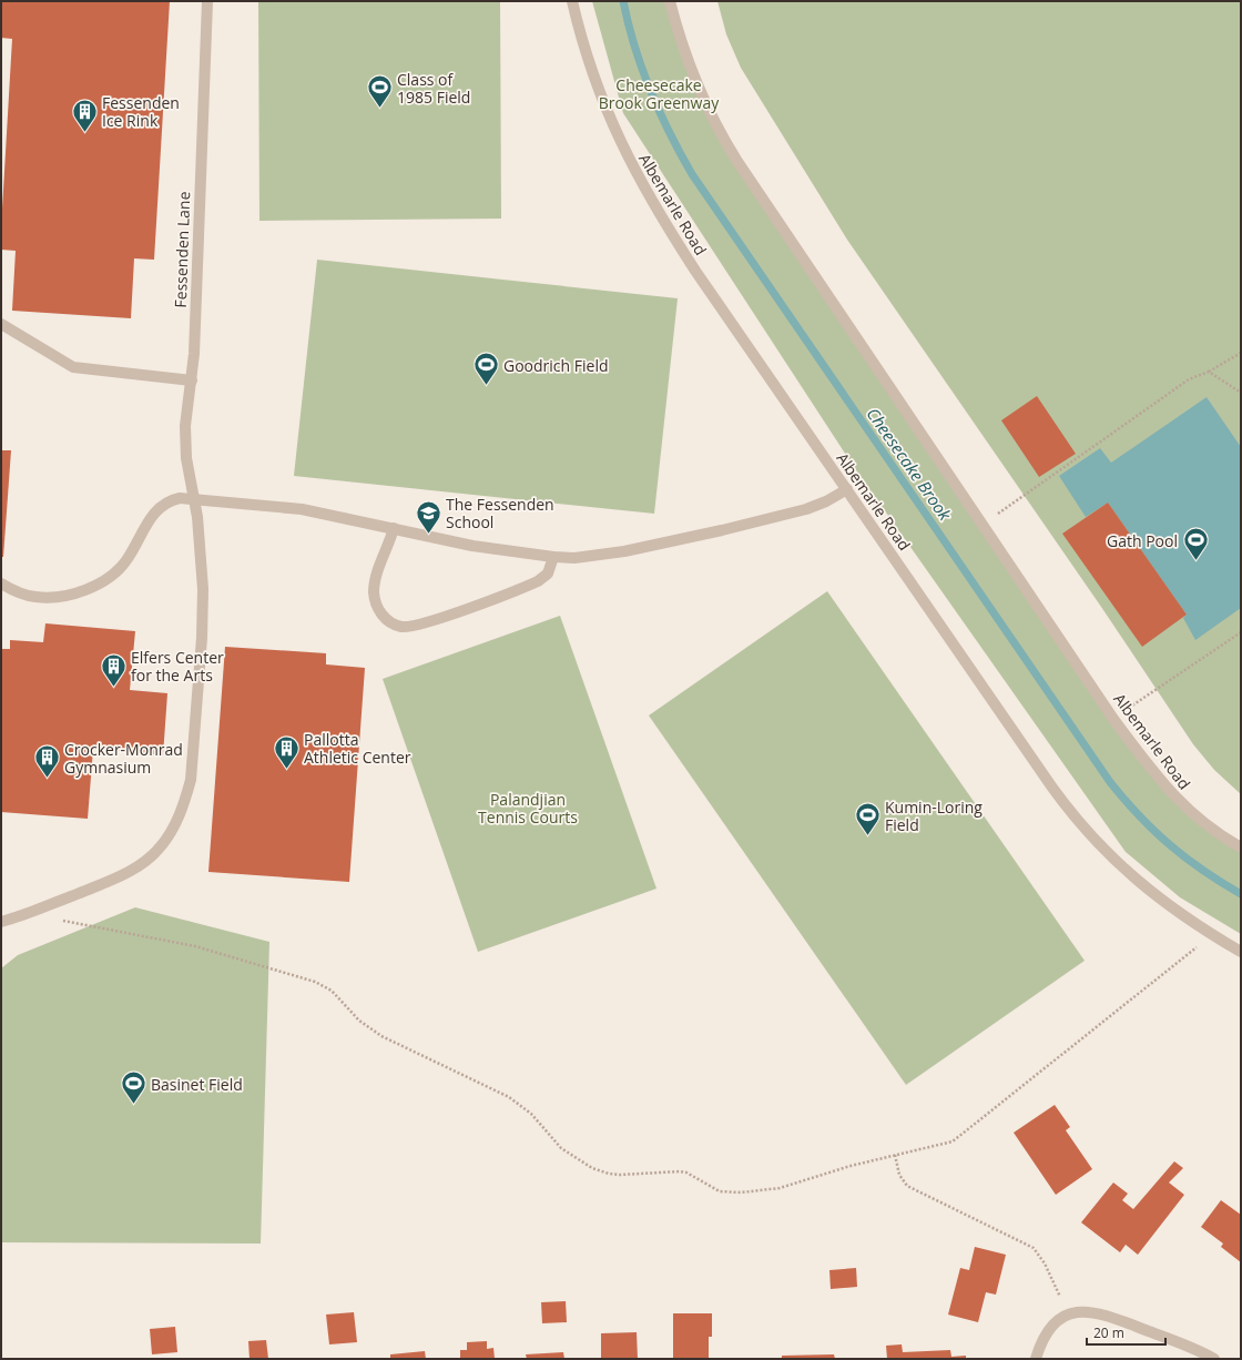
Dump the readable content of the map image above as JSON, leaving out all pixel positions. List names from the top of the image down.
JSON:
{
  "streets": {
    "street": ["Albemarle Road", "Fessenden Lane"]
  },
  "water": ["Cheesecake Brook"],
  "parks": ["Cheesecake Brook Greenway", "Palandjian Tennis Courts"],
  "places": {
    "sports": [
      "Class of 1985 Field",
      "Goodrich Field",
      "Gath Pool",
      "Kumin-Loring Field",
      "Basinet Field"
    ],
    "building": [
      "Fessenden Ice Rink",
      "Elfers Center for the Arts",
      "Pallotta Athletic Center",
      "Crocker-Monrad Gymnasium"
    ],
    "school or university": ["The Fessenden School"]
  },
  "scale_bar": "20 m"
}
